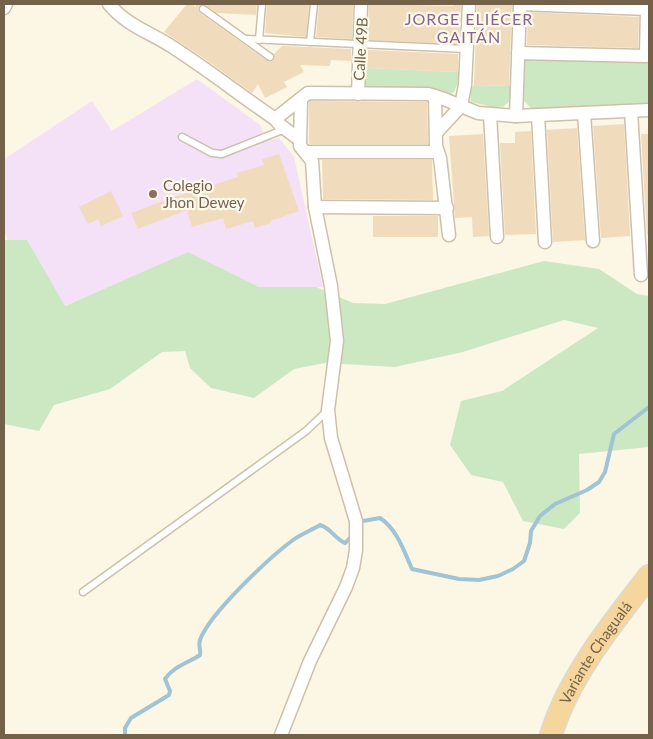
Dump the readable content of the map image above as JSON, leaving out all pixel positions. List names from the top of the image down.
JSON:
{
  "streets": {
    "highway": ["Variante Chagualá"],
    "street": ["Calle 49B"]
  },
  "districts": ["JORGE ELIÉCER GAITÁN"],
  "places": ["Colegio Jhon Dewey"]
}
